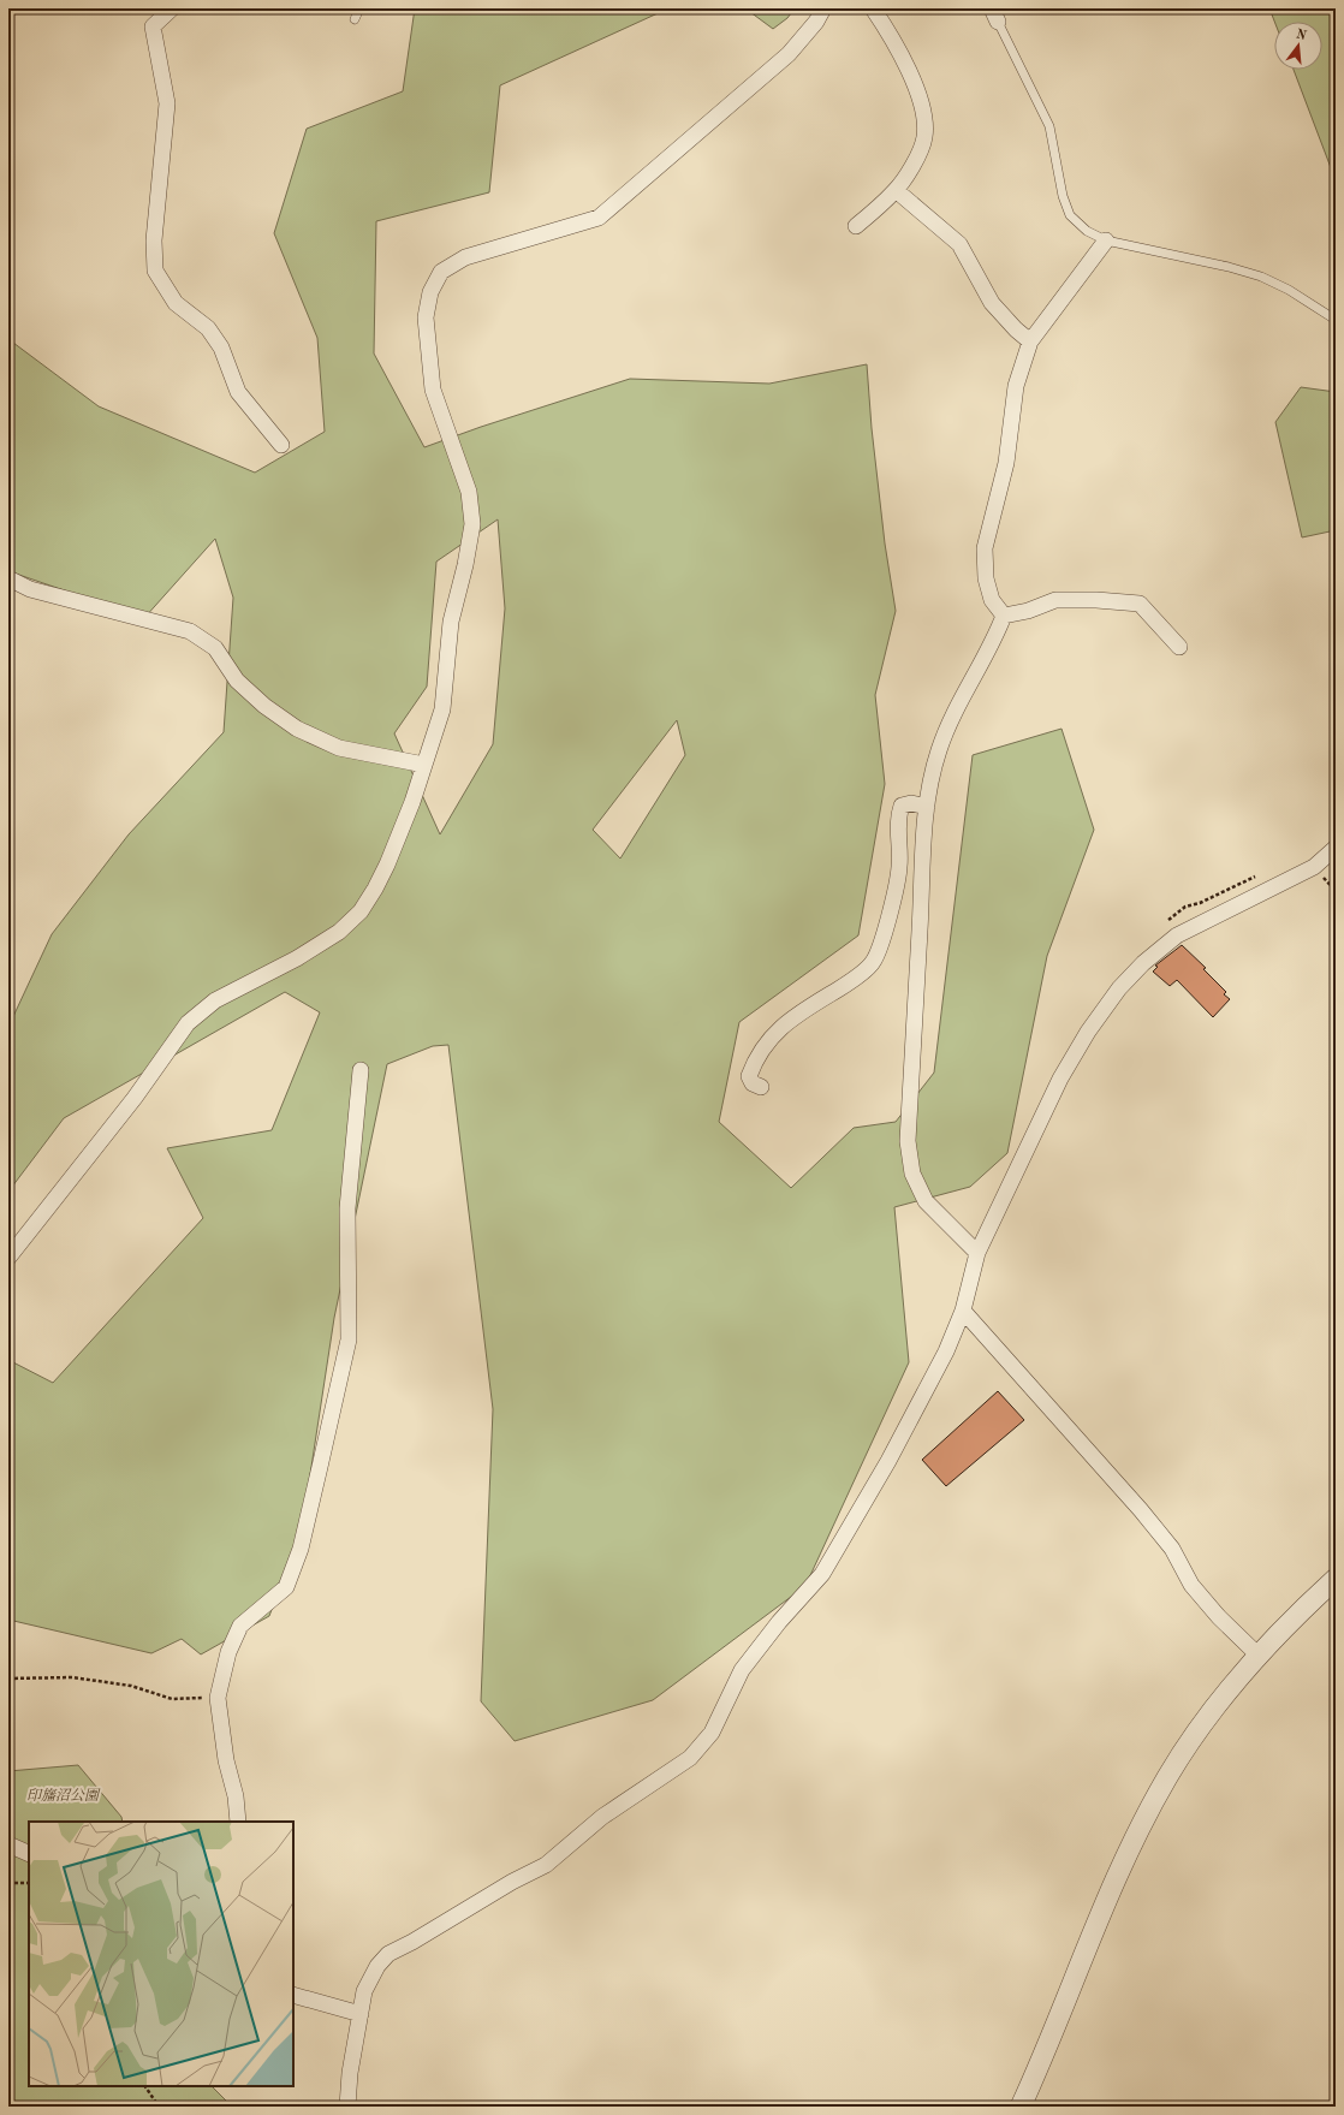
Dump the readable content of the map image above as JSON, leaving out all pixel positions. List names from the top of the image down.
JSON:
{
  "parks": ["印旛沼公園"],
  "north": "top"
}
